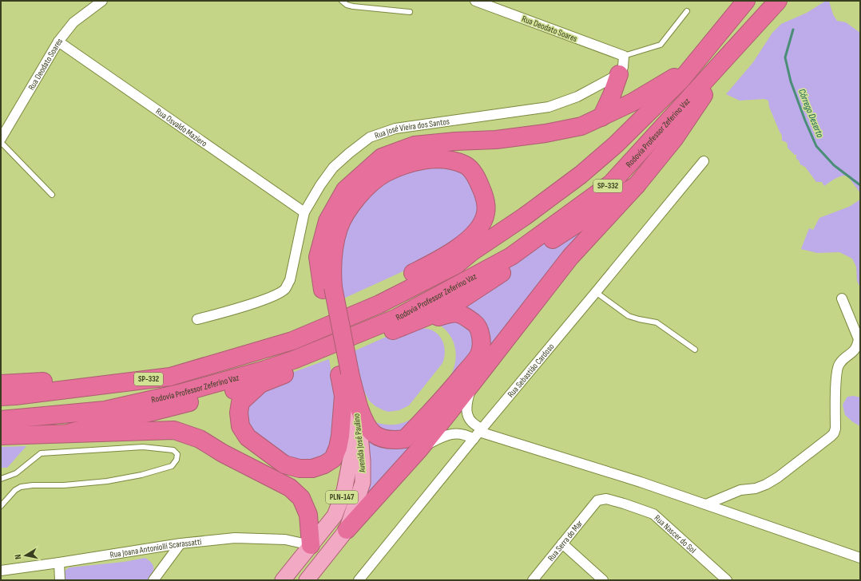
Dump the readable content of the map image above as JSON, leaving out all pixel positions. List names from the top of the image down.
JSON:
{
  "streets": {
    "highway": ["Rodovia Professor Zeferino Vaz", "SP-332"],
    "main road": ["Avenida José Paulino", "PLN-147"],
    "street": [
      "Rua Deodato Soares",
      "Rua Osvaldo Maziero",
      "Rua José Vieira dos Santos",
      "Rua Sebastião Cardoso",
      "Rua Nascer do Sol",
      "Rua Serra do Mar",
      "Rua Joana Antoniolli Scarassatti"
    ]
  },
  "crossings": [
    ["Rua Deodato Soares", "Rua Osvaldo Maziero"],
    ["Rua Osvaldo Maziero", "Rua José Vieira dos Santos"],
    ["Avenida José Paulino", "Rua Joana Antoniolli Scarassatti"],
    ["Rua Nascer do Sol", "Rua Serra do Mar"]
  ],
  "water": ["Córrego Deserto"],
  "north": "left"
}
